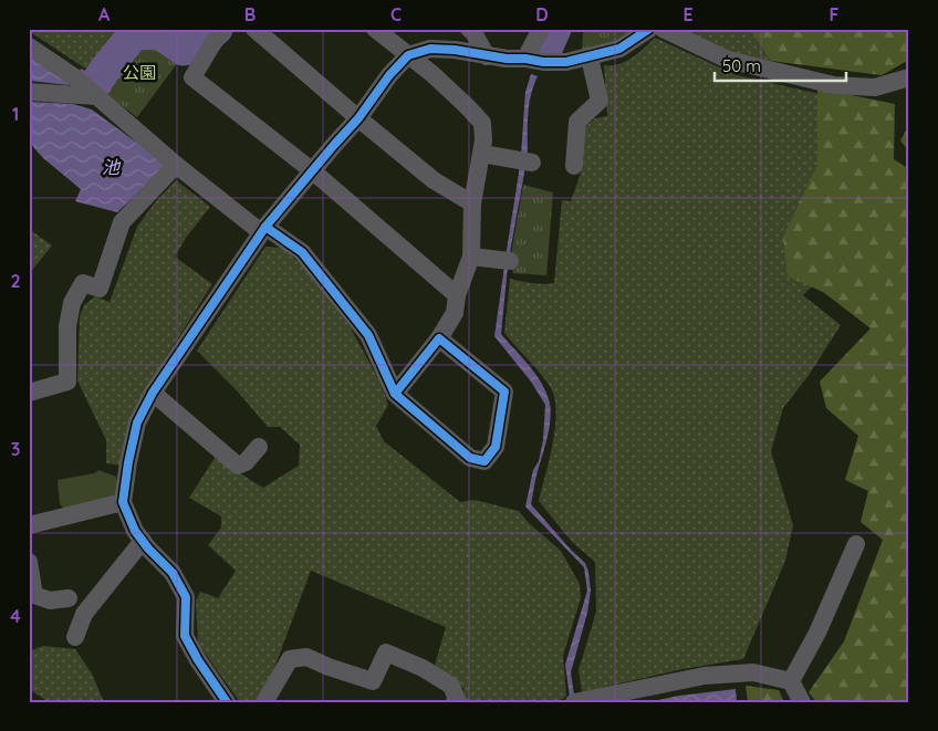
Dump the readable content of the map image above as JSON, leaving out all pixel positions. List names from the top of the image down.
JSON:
{
  "water": ["池"],
  "parks": ["公園"],
  "scale_bar": "50 m",
  "grid": {
    "columns": [
      "A",
      "B",
      "C",
      "D",
      "E",
      "F"
    ],
    "rows": [
      "1",
      "2",
      "3",
      "4"
    ]
  }
}
